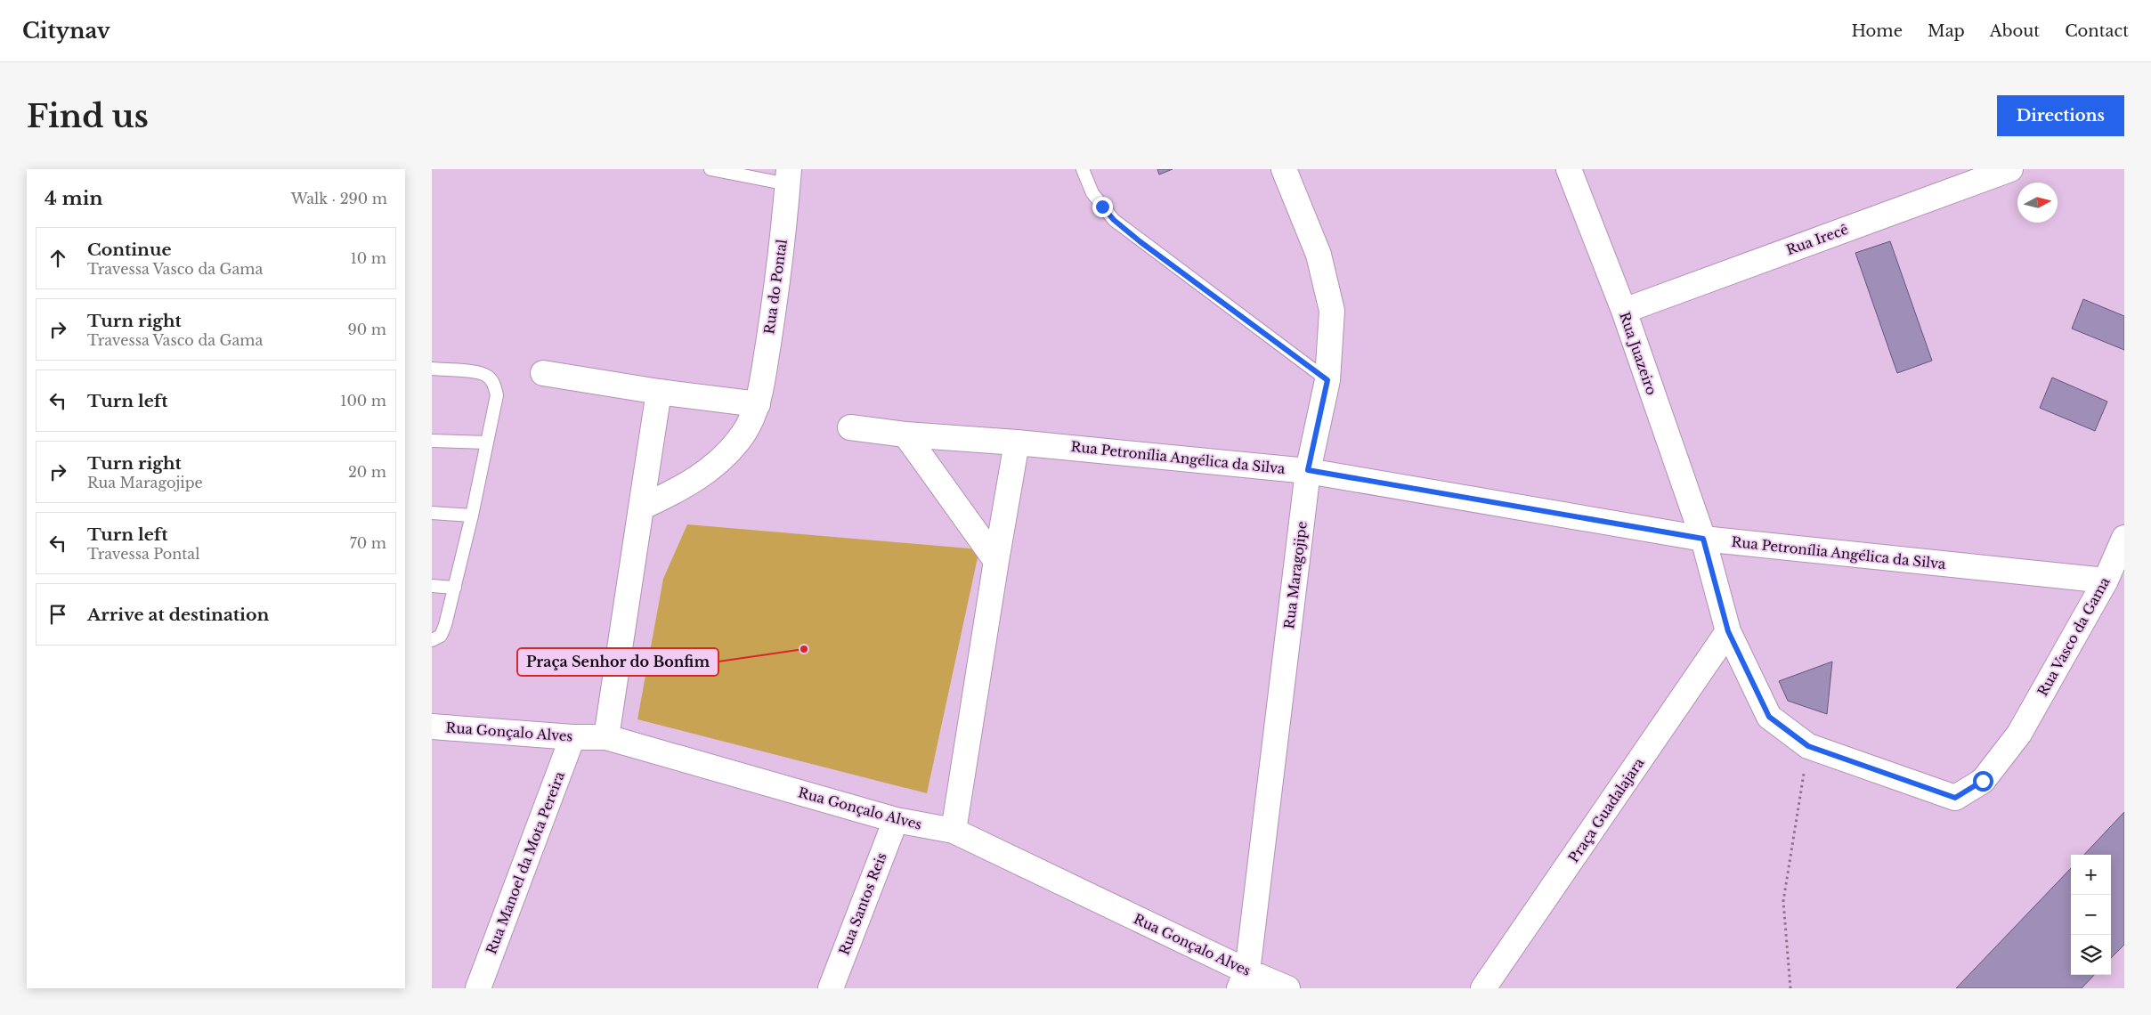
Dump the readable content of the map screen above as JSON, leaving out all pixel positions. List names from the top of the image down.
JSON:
{
  "streets": {
    "street": [
      "Rua Irecê",
      "Rua do Pontal",
      "Rua Juazeiro",
      "Rua Petronília Angélica da Silva",
      "Rua Maragojipe",
      "Rua Vasco da Gama",
      "Rua Gonçalo Alves",
      "Praça Guadalajara",
      "Rua Manoel da Mota Pereira",
      "Rua Santos Reis"
    ]
  },
  "crossings": [
    ["Rua Irecê", "Rua Juazeiro"],
    ["Rua Juazeiro", "Rua Petronília Angélica da Silva"],
    ["Rua Juazeiro", "Rua Vasco da Gama"],
    ["Rua Juazeiro", "Praça Guadalajara"],
    ["Rua Petronília Angélica da Silva", "Rua Maragojipe"],
    ["Rua Petronília Angélica da Silva", "Rua Vasco da Gama"],
    ["Rua Maragojipe", "Rua Gonçalo Alves"],
    ["Rua Gonçalo Alves", "Rua Manoel da Mota Pereira"],
    ["Rua Gonçalo Alves", "Rua Santos Reis"]
  ],
  "places": ["Praça Senhor do Bonfim"],
  "north": "right",
  "page": {
    "header": "Citynav",
    "nav": [
      "Home",
      "Map",
      "About",
      "Contact"
    ],
    "buttons": "Directions",
    "title": "Find us",
    "heading": ["4 min", "Walk · 290 m"],
    "list": [
      ["Continue", "Travessa Vasco da Gama", "10 m"],
      ["Turn right", "Travessa Vasco da Gama", "90 m"],
      ["Turn left", "100 m"],
      ["Turn right", "Rua Maragojipe", "20 m"],
      ["Turn left", "Travessa Pontal", "70 m"],
      "Arrive at destination"
    ],
    "map_buttons": ["+", "−"]
  }
}
